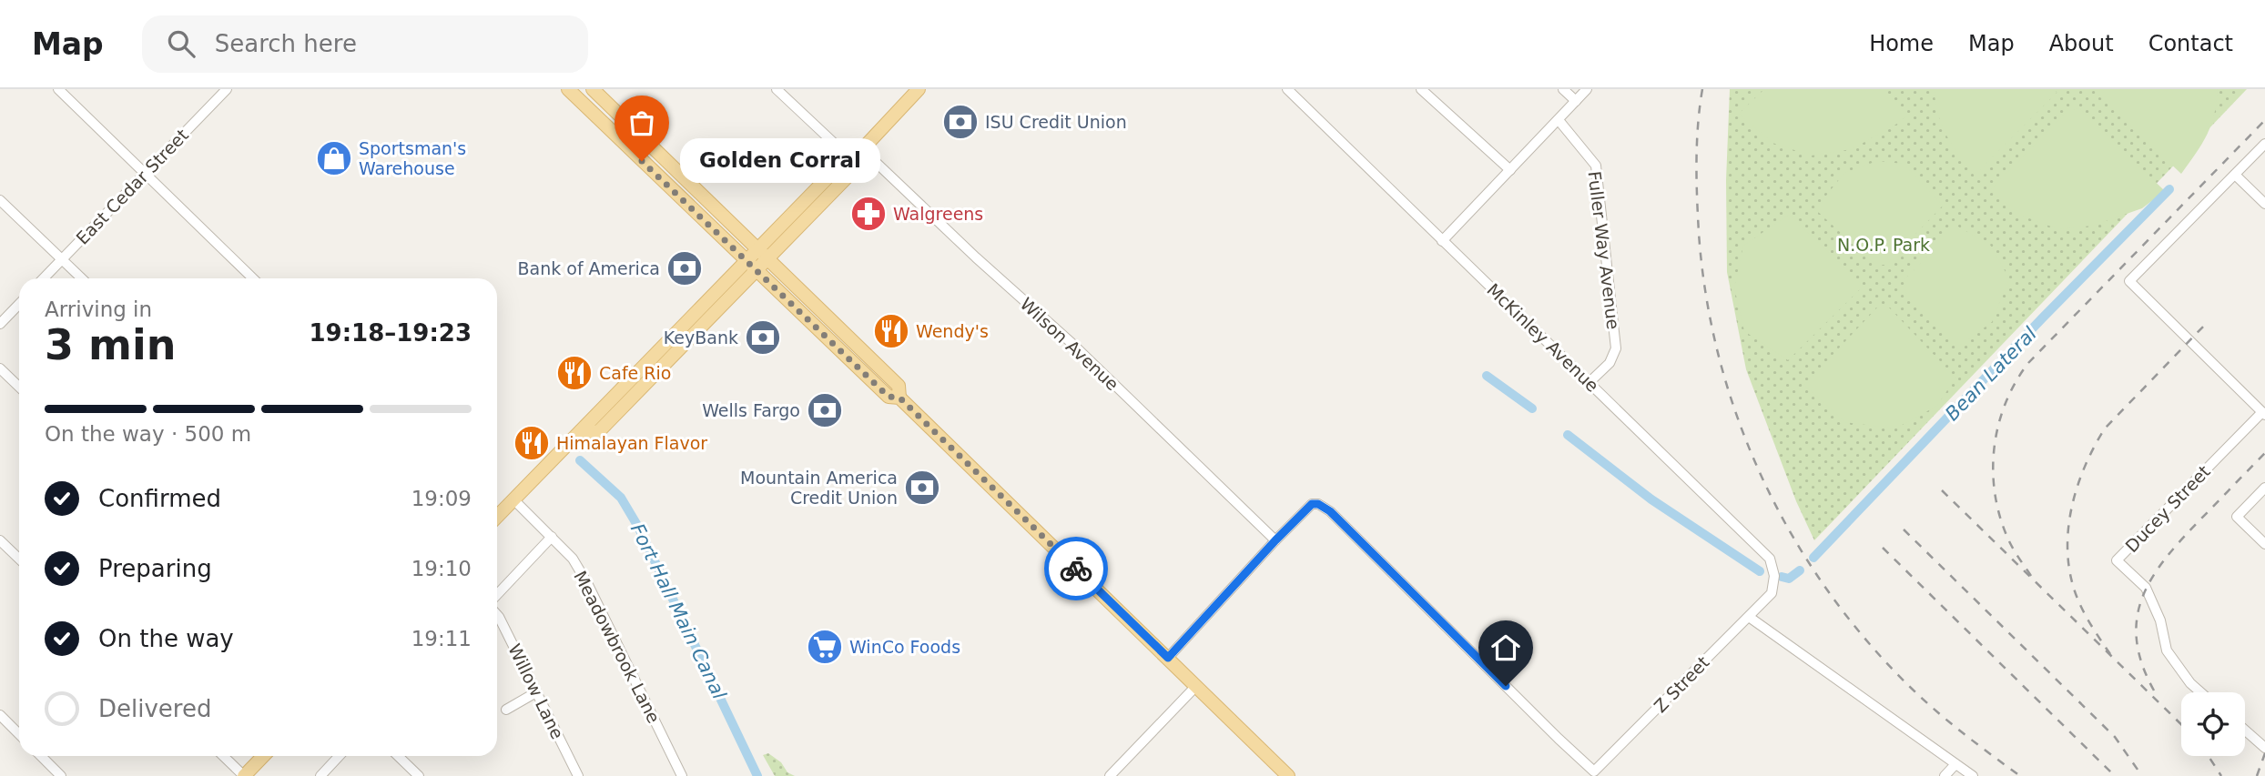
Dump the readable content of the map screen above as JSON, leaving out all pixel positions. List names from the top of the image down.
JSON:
{
  "streets": {
    "street": [
      "East Cedar Street",
      "Fuller Way Avenue",
      "McKinley Avenue",
      "Wilson Avenue",
      "Ducey Street",
      "Meadowbrook Lane",
      "Z Street",
      "Willow Lane"
    ]
  },
  "crossings": [
    ["Fuller Way Avenue", "McKinley Avenue"],
    ["McKinley Avenue", "Z Street"],
    ["Wilson Avenue", "Z Street"]
  ],
  "water": ["Bean Lateral", "Fort Hall Main Canal"],
  "parks": ["N.O.P. Park"],
  "places": {
    "bank": [
      "ISU Credit Union",
      "Bank of America",
      "KeyBank",
      "Wells Fargo",
      "Mountain America Credit Union"
    ],
    "shop": ["Sportsman's Warehouse"],
    "other": ["Golden Corral"],
    "pharmacy": ["Walgreens"],
    "restaurant": ["Wendy's", "Cafe Rio", "Himalayan Flavor"],
    "supermarket": ["WinCo Foods"]
  },
  "page": {
    "header": "Map",
    "search": "Search here",
    "nav": [
      "Home",
      "Map",
      "About",
      "Contact"
    ],
    "bubble": "Golden Corral",
    "heading": ["3 min", "Arriving in", "19:18–19:23"],
    "bar": "On the way · 500 m",
    "list": [
      ["Confirmed", "19:09"],
      ["Preparing", "19:10"],
      ["On the way", "19:11"],
      "Delivered"
    ]
  }
}
